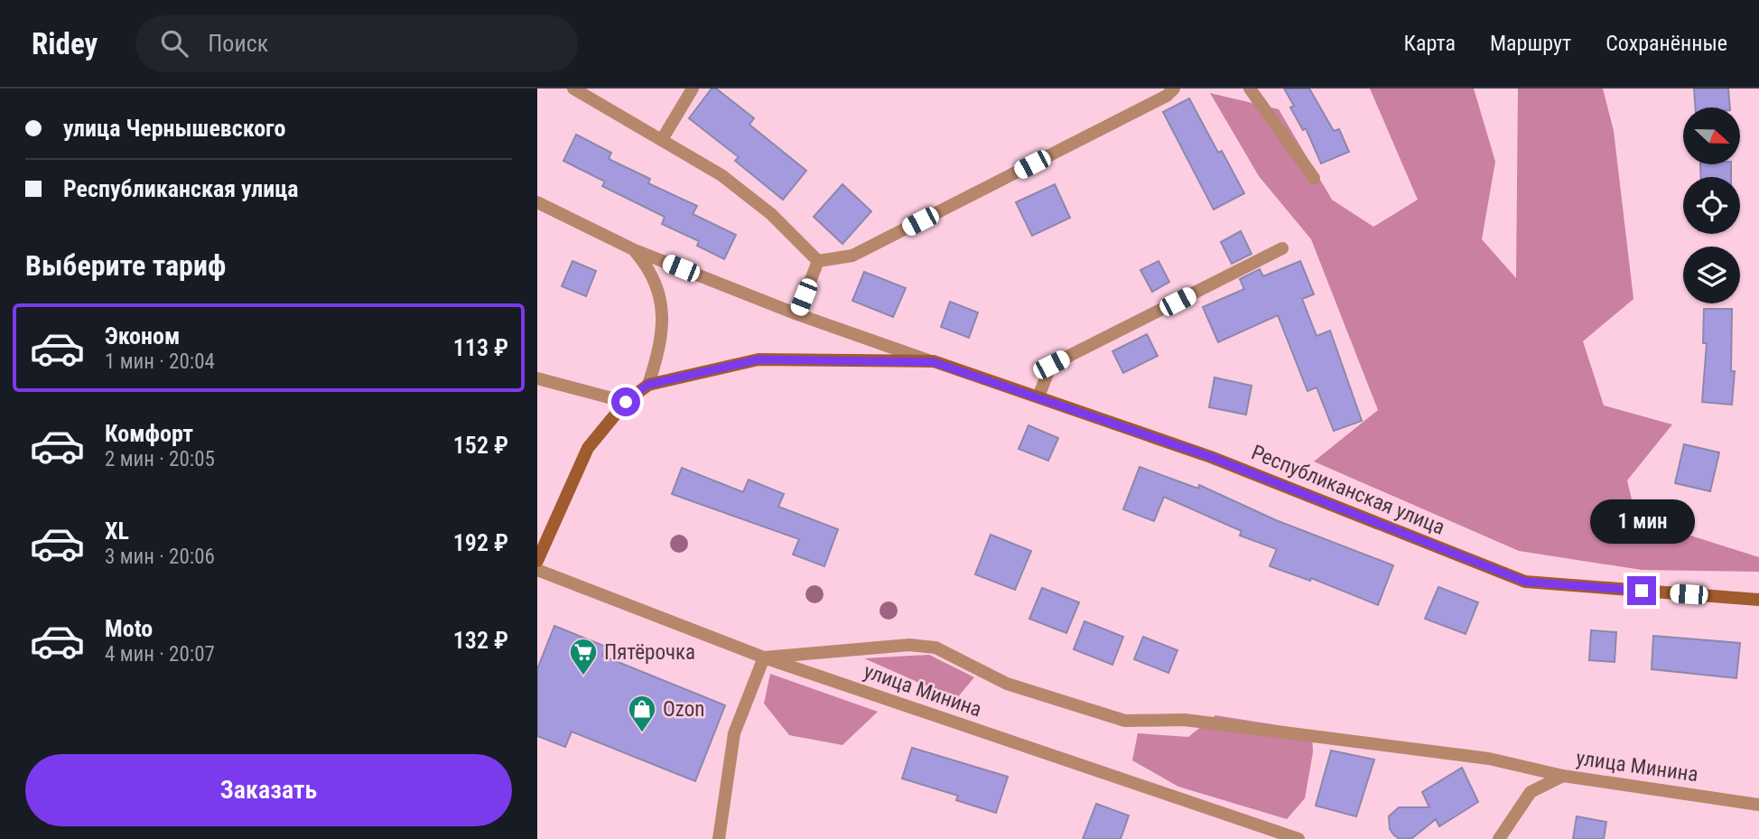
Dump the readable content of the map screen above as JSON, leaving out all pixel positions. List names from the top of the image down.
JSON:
{
  "streets": {
    "street": ["Республиканская улица", "улица Минина"]
  },
  "places": {
    "supermarket": ["Пятёрочка"],
    "shop": ["Ozon"]
  },
  "north": "right",
  "page": {
    "header": "Ridey",
    "search": "Поиск",
    "nav": ["Карта", "Маршрут", "Сохранённые"],
    "banner": ["улица Чернышевского", "Республиканская улица"],
    "heading": "Выберите тариф",
    "list": [
      {
        "name": "Эконом",
        "note": "1 мин · 20:04",
        "value": "113 ₽"
      },
      {
        "name": "Комфорт",
        "note": "2 мин · 20:05",
        "value": "152 ₽"
      },
      {
        "name": "XL",
        "note": "3 мин · 20:06",
        "value": "192 ₽"
      },
      {
        "name": "Moto",
        "note": "4 мин · 20:07",
        "value": "132 ₽"
      }
    ],
    "bubble": "1 мин",
    "buttons": "Заказать"
  }
}
